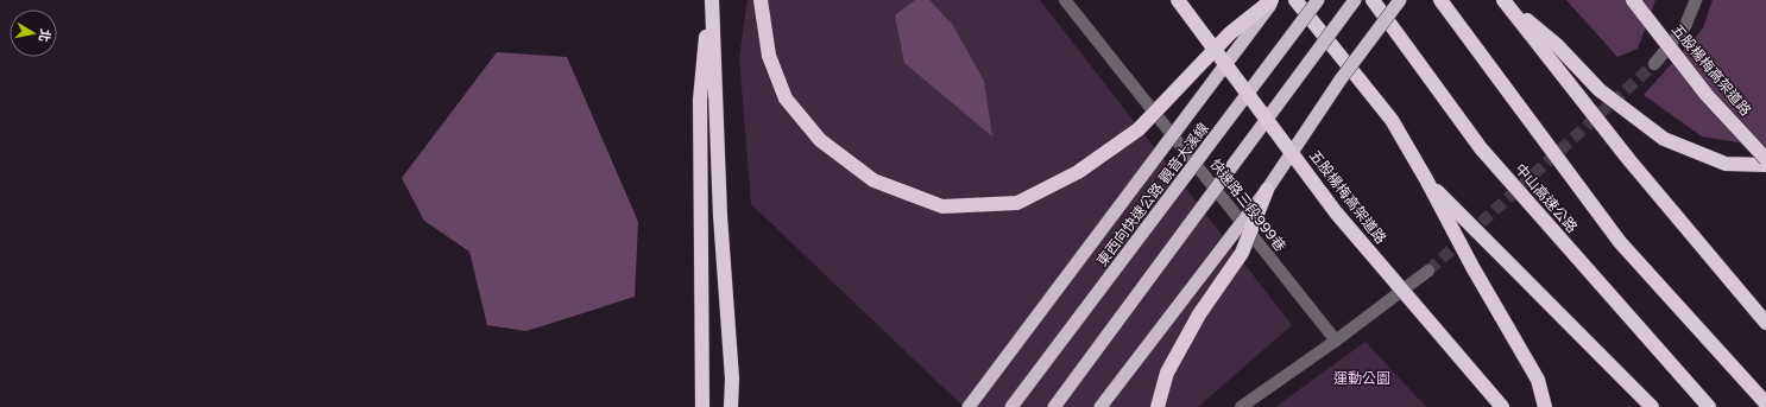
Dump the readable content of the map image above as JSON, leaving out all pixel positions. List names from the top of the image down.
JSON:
{
  "streets": {
    "highway": ["五股楊梅高架道路", "東西向快速公路 觀音大溪線", "中山高速公路"],
    "street": ["快速路三段999巷"]
  },
  "parks": ["運動公園"],
  "north": "right"
}
